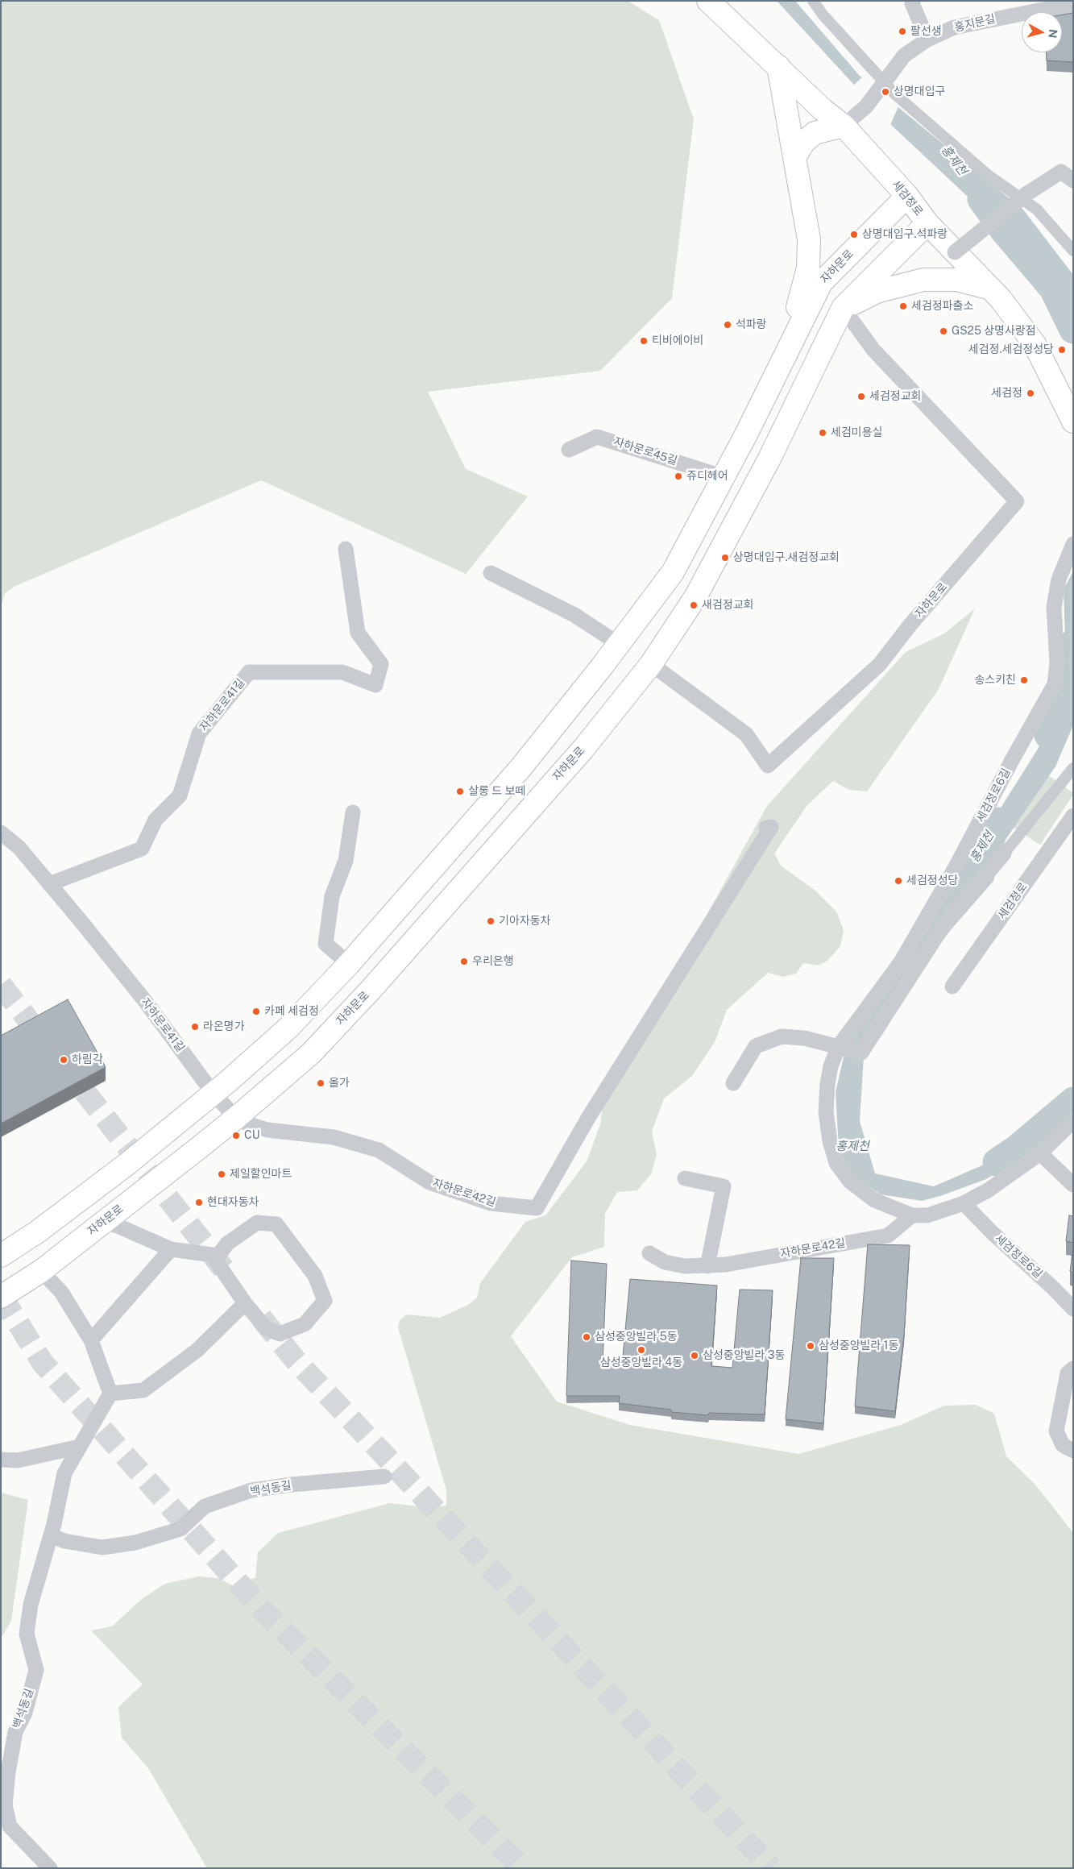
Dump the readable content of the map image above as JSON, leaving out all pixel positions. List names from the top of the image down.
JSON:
{
  "streets": {
    "main road": ["세검정로", "자하문로"],
    "street": [
      "홍지문길",
      "자하문로45길",
      "자하문로41길",
      "세검정로6길",
      "자하문로42길",
      "백석동길"
    ]
  },
  "crossings": [
    ["홍지문길", "세검정로"],
    ["세검정로", "자하문로"],
    ["자하문로", "자하문로45길"],
    ["자하문로", "자하문로41길"],
    ["자하문로", "자하문로42길"],
    ["자하문로41길", "자하문로42길"],
    ["세검정로6길", "자하문로42길"]
  ],
  "water": ["홍제천"],
  "places": [
    "팔선생",
    "상명대입구",
    "상명대입구.석파랑",
    "세검정파출소",
    "석파랑",
    "GS25 상명사랑점",
    "티비에이비",
    "세검정.세검정성당",
    "세검정",
    "세검정교회",
    "세검미용실",
    "쥬디헤어",
    "상명대입구.새검정교회",
    "새검정교회",
    "송스키친",
    "살롱 드 보떼",
    "세검정성당",
    "기아자동차",
    "우리은행",
    "카페 세검정",
    "라온명가",
    "하림각",
    "올가",
    "CU",
    "제일할인마트",
    "현대자동차",
    "삼성중앙빌라 5동",
    "삼성중앙빌라 1동",
    "삼성중앙빌라 4동",
    "삼성중앙빌라 3동"
  ],
  "north": "right"
}
